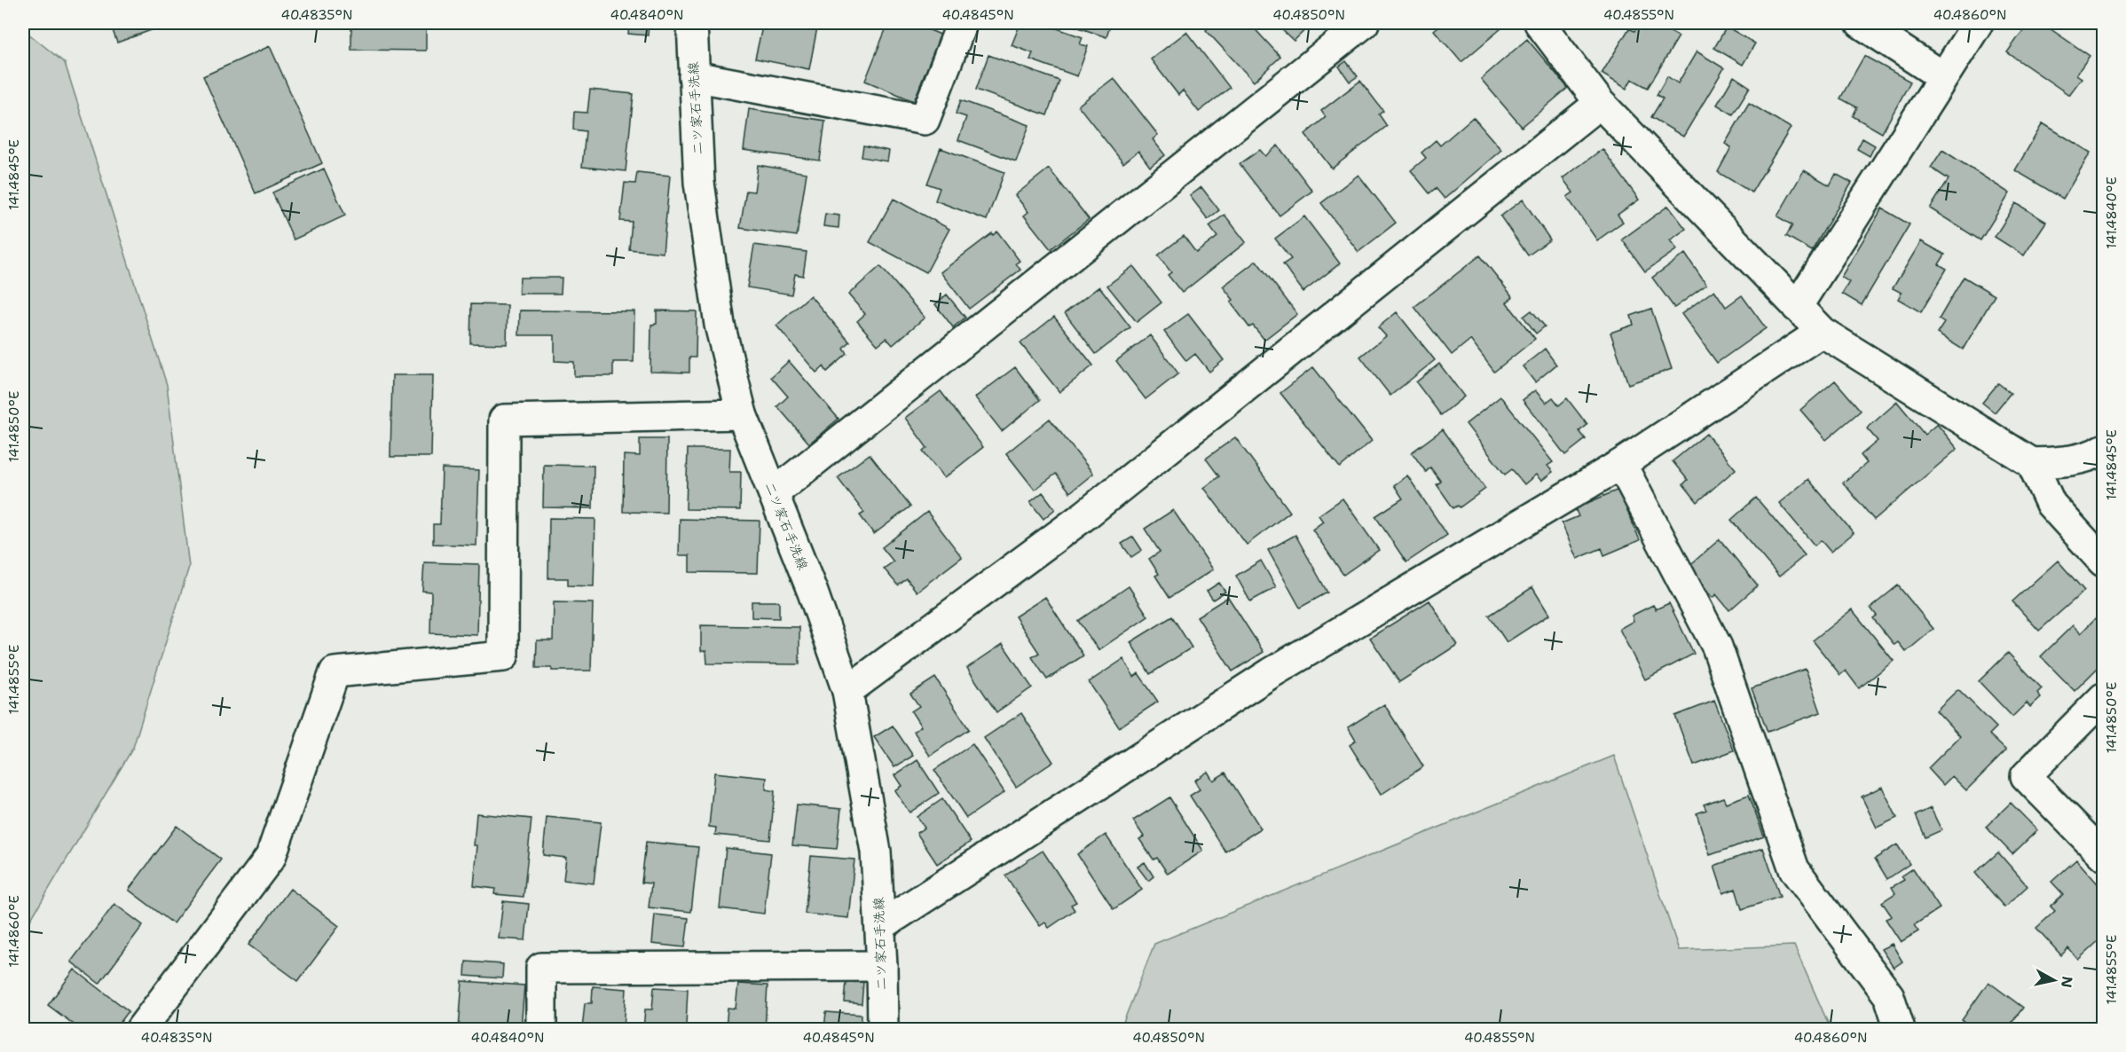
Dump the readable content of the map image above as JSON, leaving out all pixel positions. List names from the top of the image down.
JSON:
{
  "streets": {
    "street": ["二ツ家石手洗線"]
  },
  "north": "right",
  "coordinates": [
    "40.4835°N",
    "40.4840°N",
    "40.4845°N",
    "40.4850°N",
    "40.4855°N",
    "40.4860°N",
    "141.4845°E",
    "141.4840°E",
    "141.4850°E",
    "141.4855°E",
    "141.4860°E"
  ]
}
